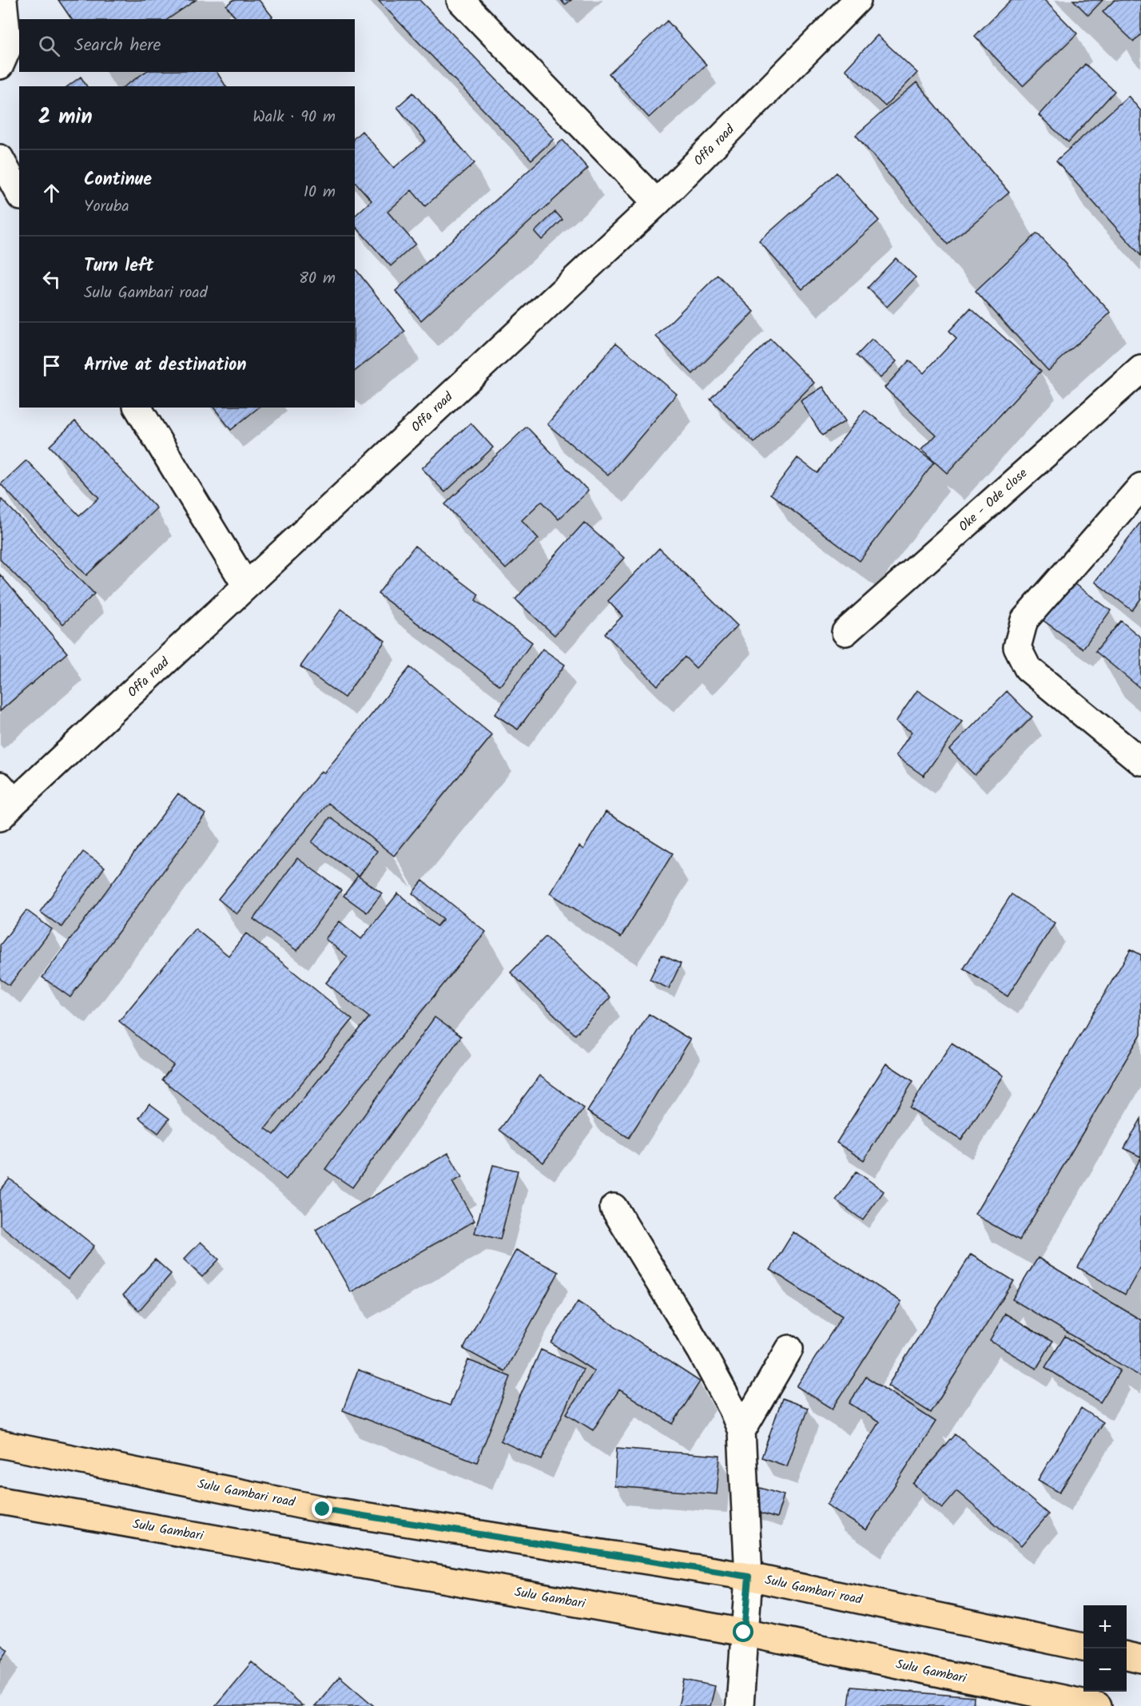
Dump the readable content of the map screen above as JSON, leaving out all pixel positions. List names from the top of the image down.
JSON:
{
  "streets": {
    "main road": ["Sulu Gambari road", "Sulu Gambari"],
    "street": ["Offa road", "Oke - Ode close"]
  },
  "page": {
    "search": "Search here",
    "heading": ["2 min", "Walk · 90 m"],
    "list": [
      ["Continue", "Yoruba", "10 m"],
      ["Turn left", "Sulu Gambari road", "80 m"],
      "Arrive at destination"
    ],
    "map_buttons": ["+", "−"]
  }
}
